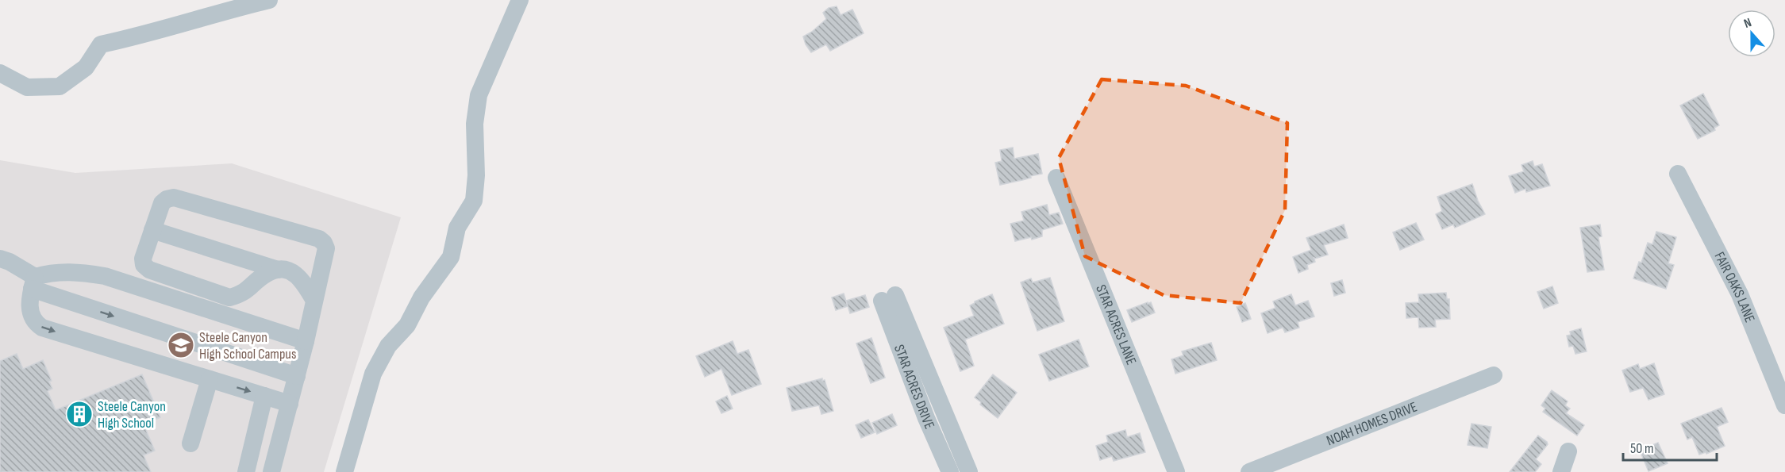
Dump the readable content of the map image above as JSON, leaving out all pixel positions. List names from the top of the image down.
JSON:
{
  "streets": {
    "street": [
      "FAIR OAKS LANE",
      "STAR ACRES LANE",
      "STAR ACRES DRIVE",
      "NOAH HOMES DRIVE"
    ]
  },
  "places": {
    "school or university": ["Steele Canyon High School Campus"],
    "building": ["Steele Canyon High School"]
  },
  "scale_bar": "50 m",
  "north": "top"
}
